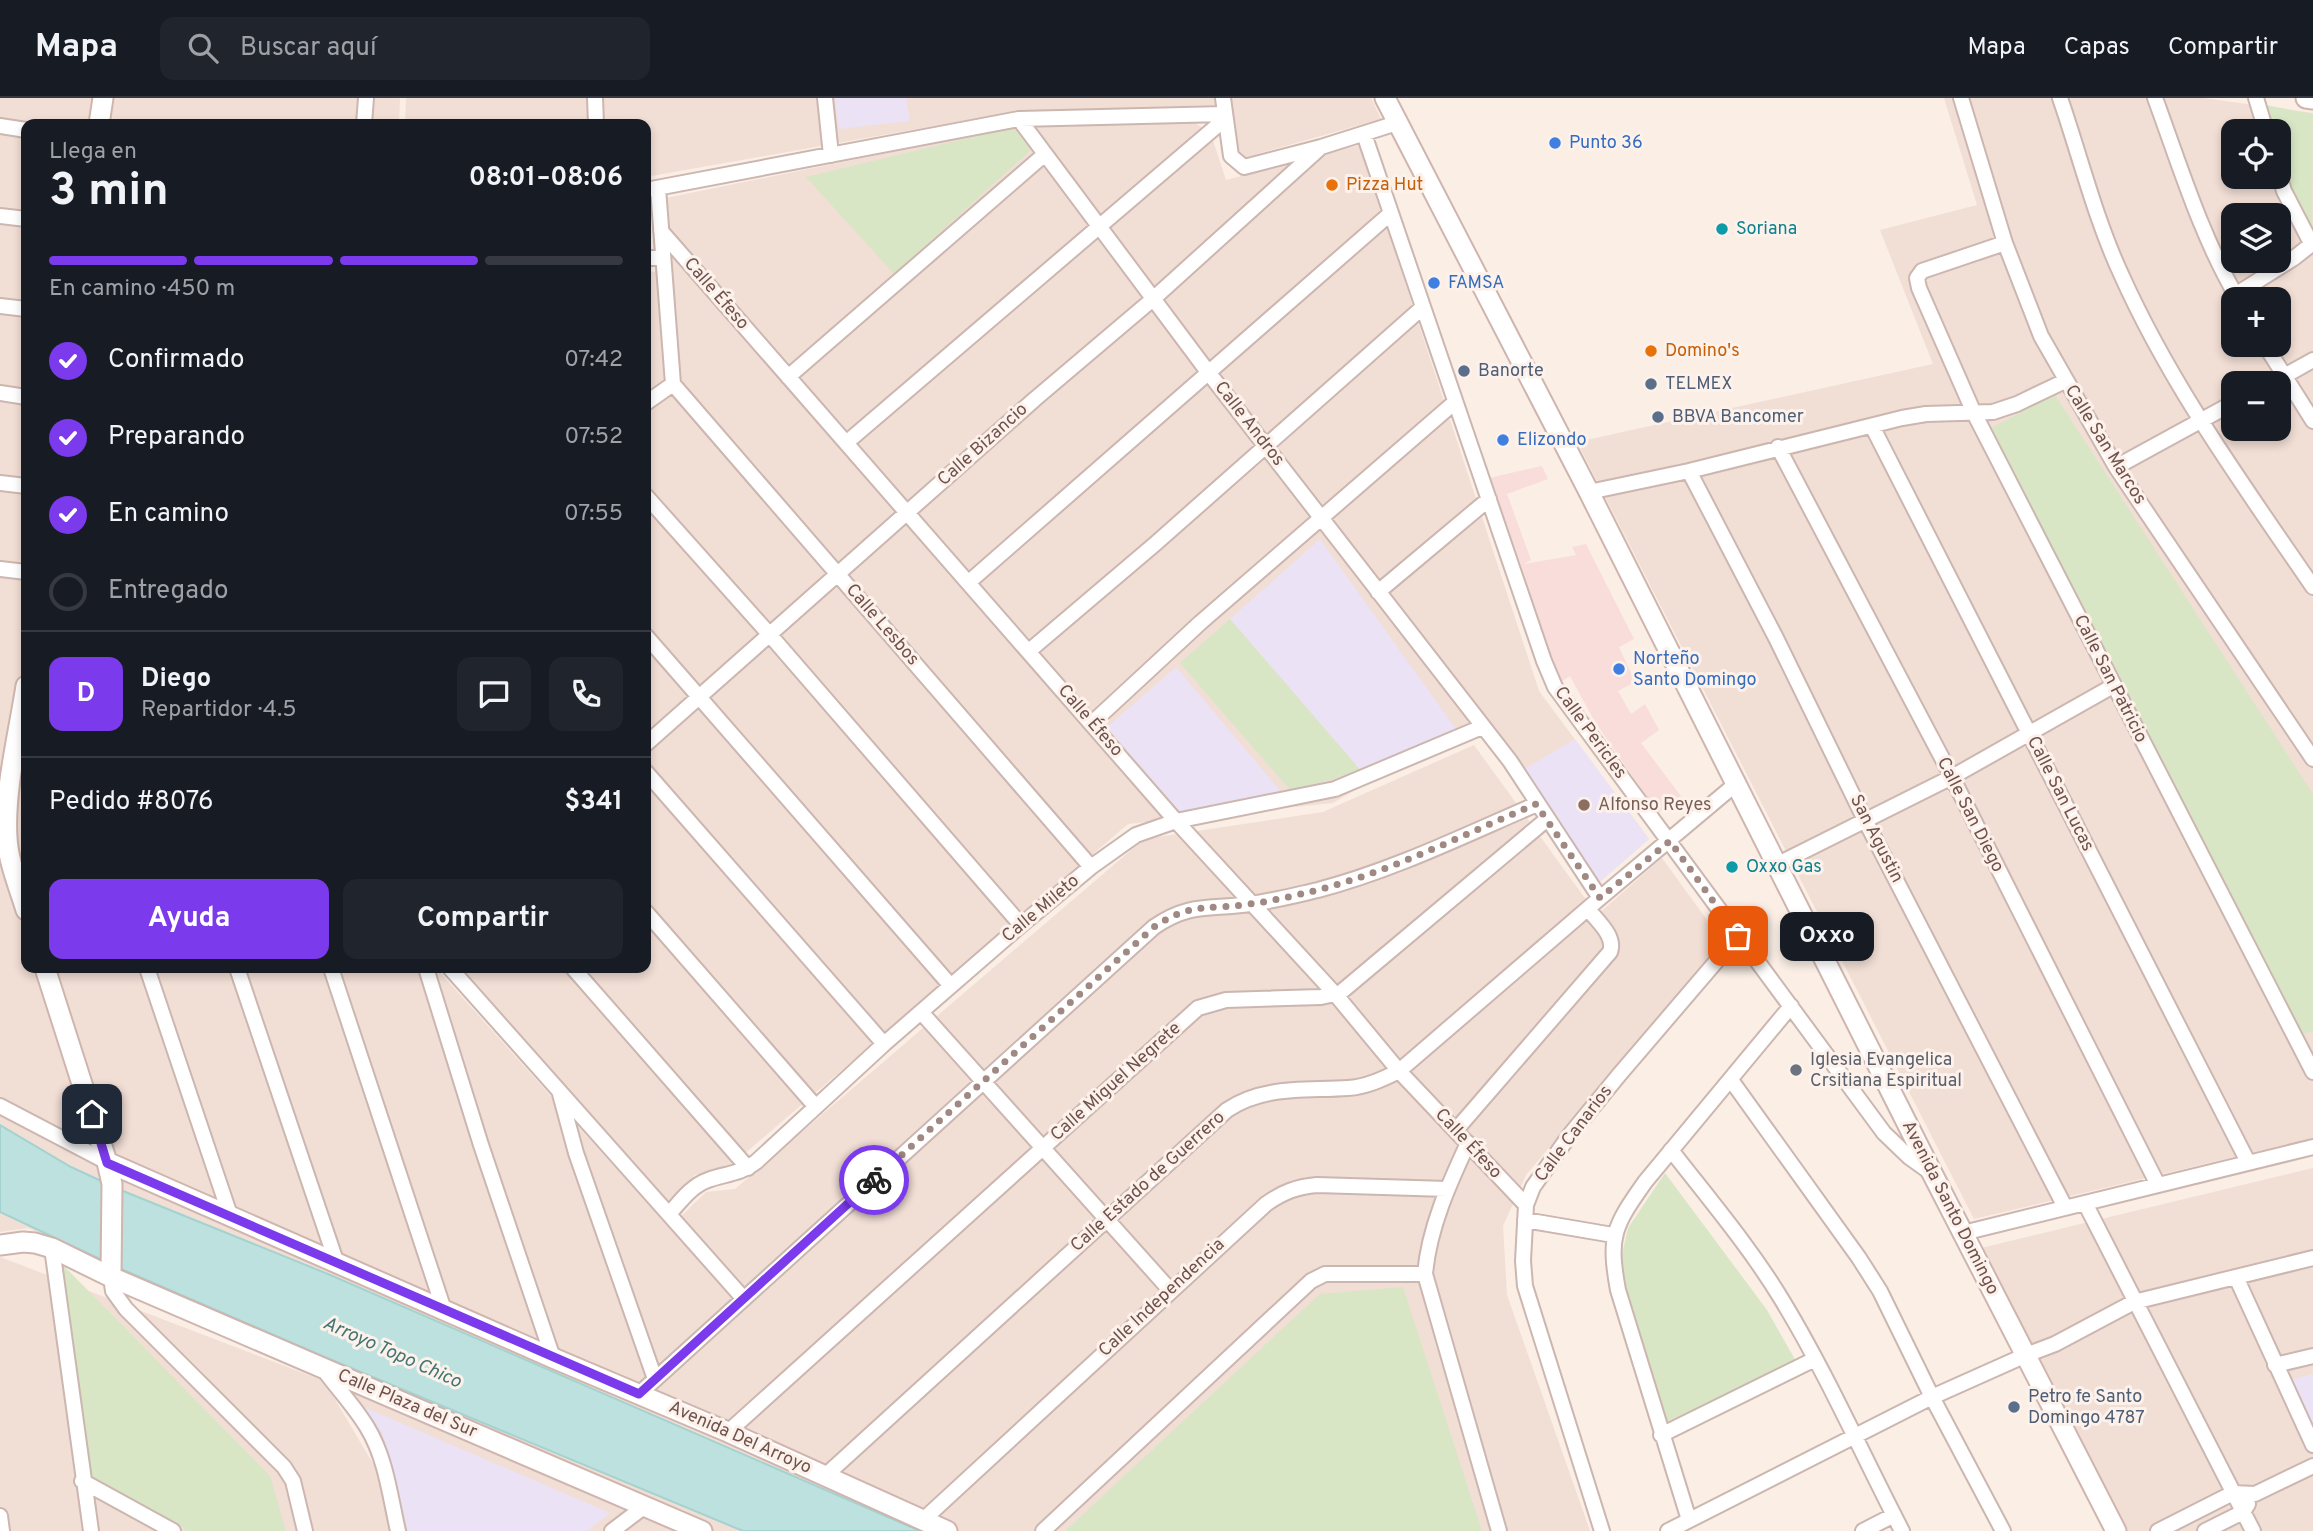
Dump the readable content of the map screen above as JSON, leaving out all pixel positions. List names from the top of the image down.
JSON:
{
  "streets": {
    "street": [
      "Calle Éfeso",
      "Calle Andros",
      "Calle Bizancio",
      "Calle San Marcos",
      "Calle Lesbos",
      "Calle San Patricio",
      "Calle Pericles",
      "Calle San Lucas",
      "Calle San Diego",
      "San Agustin",
      "Calle Mileto",
      "Calle Miguel Negrete",
      "Calle Canarios",
      "Calle Estado de Guerrero",
      "Avenida Santo Domingo",
      "Calle Independencia",
      "Calle Plaza del Sur",
      "Avenida Del Arroyo"
    ]
  },
  "crossings": [
    ["Calle Éfeso", "Calle Bizancio"],
    ["Calle Éfeso", "Calle Mileto"],
    ["Calle Éfeso", "Calle Miguel Negrete"],
    ["Calle Éfeso", "Calle Canarios"],
    ["Calle Éfeso", "Calle Estado de Guerrero"],
    ["Calle Andros", "Calle Bizancio"],
    ["Calle Andros", "Calle Mileto"],
    ["Calle Andros", "Calle Estado de Guerrero"],
    ["Calle Bizancio", "Calle Lesbos"],
    ["Calle San Marcos", "Calle San Patricio"],
    ["Calle Lesbos", "Calle Mileto"],
    ["Calle Pericles", "Calle Canarios"],
    ["Calle Pericles", "Calle Estado de Guerrero"],
    ["Calle Pericles", "Avenida Santo Domingo"],
    ["Calle Miguel Negrete", "Avenida Del Arroyo"],
    ["Calle Estado de Guerrero", "Avenida Santo Domingo"],
    ["Calle Estado de Guerrero", "Avenida Del Arroyo"],
    ["Calle Independencia", "Avenida Del Arroyo"]
  ],
  "water": ["Arroyo Topo Chico"],
  "places": [
    "Punto 36",
    "Pizza Hut",
    "Soriana",
    "FAMSA",
    "Domino's",
    "Banorte",
    "TELMEX",
    "BBVA Bancomer",
    "Elizondo",
    "Norteño Santo Domingo",
    "Alfonso Reyes",
    "Oxxo Gas",
    "Oxxo",
    "Iglesia Evangelica Crsitiana Espiritual",
    "Petro fe Santo Domingo 4787"
  ],
  "page": {
    "header": "Mapa",
    "search": "Buscar aquí",
    "nav": ["Mapa", "Capas", "Compartir"],
    "map_buttons": ["+", "−"],
    "heading": ["3 min", "Llega en", "08:01–08:06"],
    "panel": [
      "Diego",
      "Repartidor · 4.5",
      "Pedido #8076",
      "$341"
    ],
    "bar": "En camino · 450 m",
    "list": [
      ["Confirmado", "07:42"],
      ["Preparando", "07:52"],
      ["En camino", "07:55"],
      "Entregado"
    ],
    "round": "D",
    "buttons": ["Ayuda", "Compartir"],
    "bubble": "Oxxo"
  }
}
